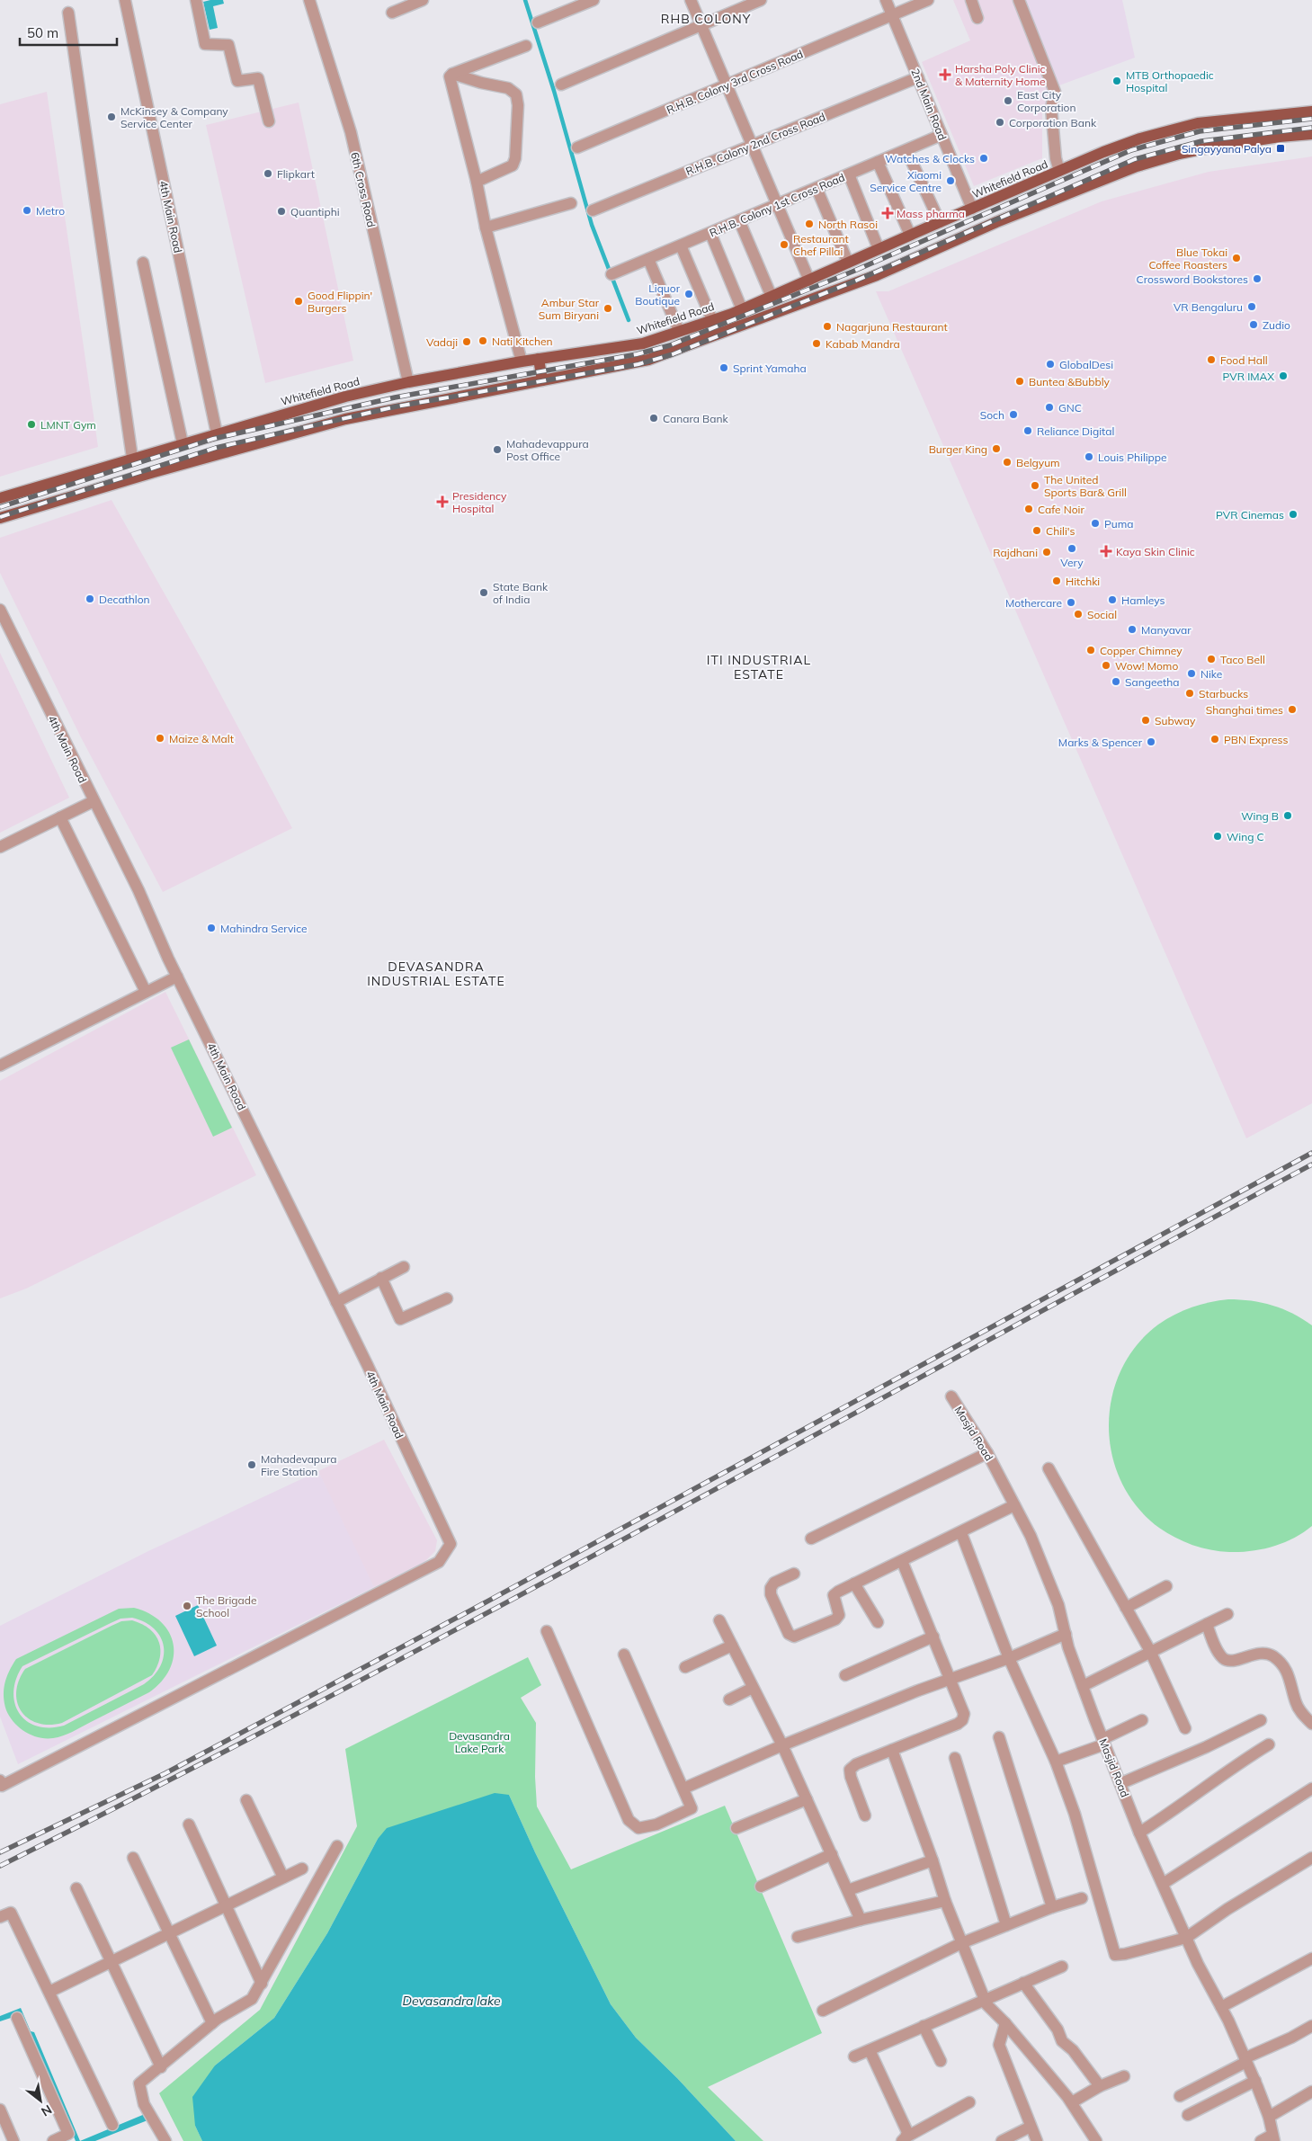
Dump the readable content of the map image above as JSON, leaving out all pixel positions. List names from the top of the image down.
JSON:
{
  "streets": {
    "main road": ["Whitefield Road"],
    "street": [
      "R.H.B. Colony 3rd Cross Road",
      "2nd Main Road",
      "R.H.B. Colony 2nd Cross Road",
      "6th Cross Road",
      "R.H.B. Colony 1st Cross Road",
      "4th Main Road",
      "Masjid Road"
    ]
  },
  "crossings": [
    ["R.H.B. Colony 3rd Cross Road", "2nd Main Road"],
    ["2nd Main Road", "R.H.B. Colony 2nd Cross Road"],
    ["2nd Main Road", "Whitefield Road"],
    ["2nd Main Road", "R.H.B. Colony 1st Cross Road"],
    ["Whitefield Road", "6th Cross Road"],
    ["Whitefield Road", "4th Main Road"]
  ],
  "districts": ["RHB COLONY", "ITI INDUSTRIAL ESTATE", "DEVASANDRA INDUSTRIAL ESTATE"],
  "water": ["Devasandra lake"],
  "parks": ["Devasandra Lake Park"],
  "places": {
    "health": [
      "Harsha Poly Clinic & Maternity Home",
      "Mass pharma",
      "Presidency Hospital",
      "Kaya Skin Clinic"
    ],
    "other": [
      "MTB Orthopaedic Hospital",
      "East City Corporation",
      "McKinsey & Company Service Center",
      "Corporation Bank",
      "Watches & Clocks",
      "Flipkart",
      "Xiaomi Service Centre",
      "Metro",
      "Quantiphi",
      "North Rasoi",
      "Restaurant Chef Pillai",
      "Blue Tokai Coffee Roasters",
      "Crossword Bookstores",
      "Liquor Boutique",
      "Good Flippin' Burgers",
      "VR Bengaluru",
      "Ambur Star Sum Biryani",
      "Zudio",
      "Nagarjuna Restaurant",
      "Nati Kitchen",
      "Vadaji",
      "Kabab Mandra",
      "Food Hall",
      "GlobalDesi",
      "Sprint Yamaha",
      "PVR IMAX",
      "Buntea &Bubbly",
      "GNC",
      "Soch",
      "Canara Bank",
      "LMNT Gym",
      "Reliance Digital",
      "Burger King",
      "Mahadevappura Post Office",
      "Louis Philippe",
      "Belgyum",
      "The United Sports Bar& Grill",
      "Cafe Noir",
      "PVR Cinemas",
      "Puma",
      "Chili's",
      "Very",
      "Rajdhani",
      "Hitchki",
      "State Bank of India",
      "Decathlon",
      "Hamleys",
      "Mothercare",
      "Social",
      "Manyavar",
      "Copper Chimney",
      "Taco Bell",
      "Wow! Momo",
      "Nike",
      "Sangeetha",
      "Starbucks",
      "Shanghai times",
      "Subway",
      "Maize & Malt",
      "PBN Express",
      "Marks & Spencer",
      "Wing B",
      "Wing C",
      "Mahindra Service",
      "Mahadevapura Fire Station",
      "The Brigade School"
    ],
    "transit": ["Singayyana Palya"]
  },
  "scale_bar": "50 m",
  "north": "bottom right"
}
